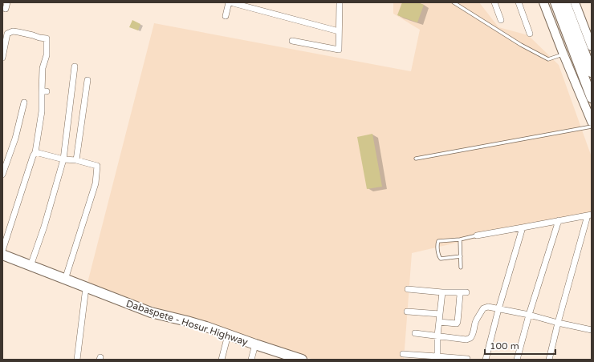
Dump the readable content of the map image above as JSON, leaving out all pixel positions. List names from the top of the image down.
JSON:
{
  "streets": {
    "highway": ["Dabaspete - Hosur Highway"]
  },
  "scale_bar": "100 m"
}
